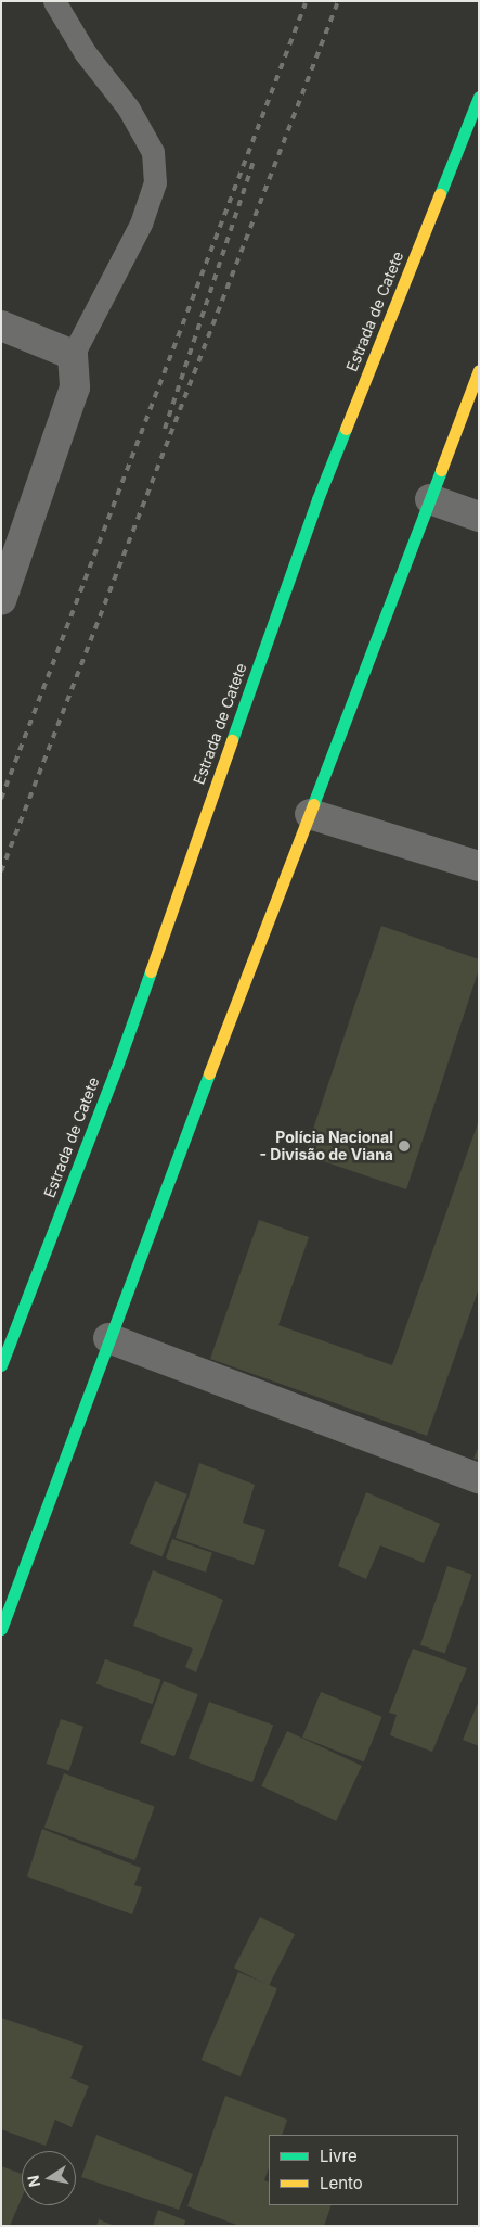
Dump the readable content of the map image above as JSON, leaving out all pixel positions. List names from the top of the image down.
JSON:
{
  "streets": {
    "highway": ["Estrada de Catete"]
  },
  "places": ["Polícia Nacional - Divisão de Viana"],
  "legend": ["Livre", "Lento"],
  "north": "left"
}
